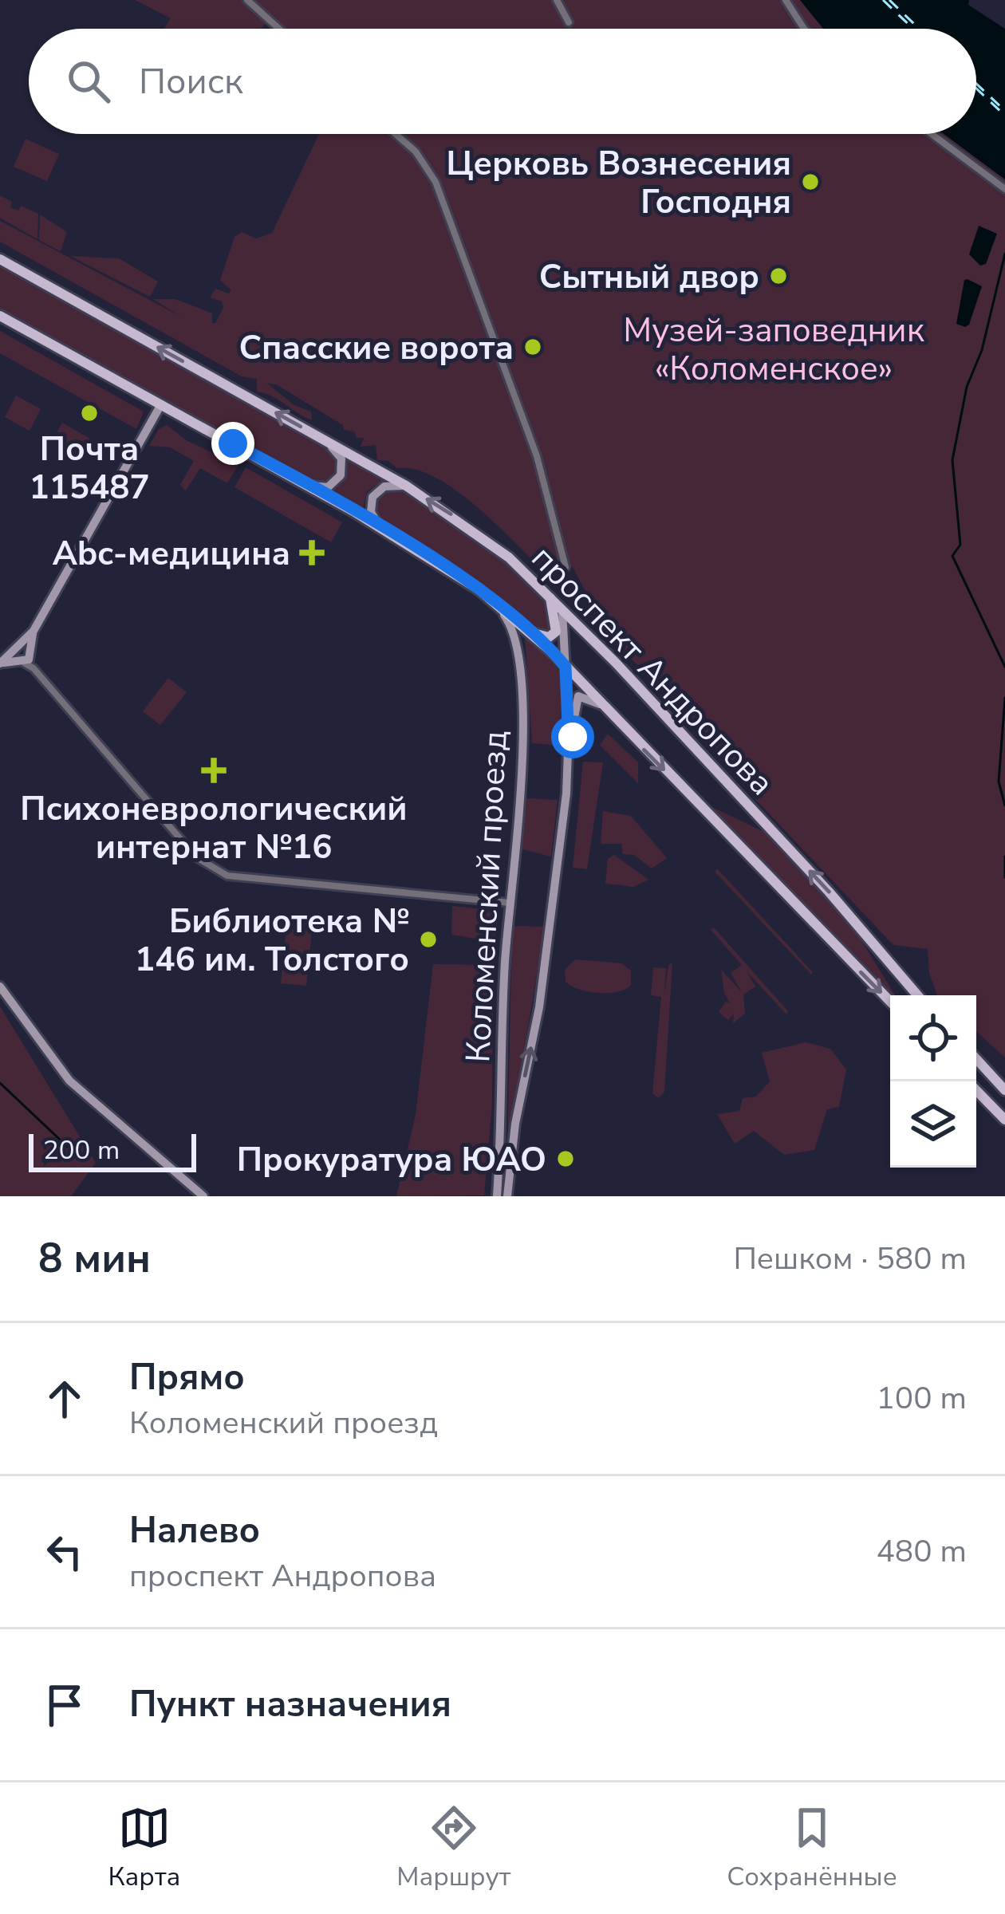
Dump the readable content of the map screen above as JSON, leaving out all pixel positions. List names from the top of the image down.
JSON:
{
  "streets": {
    "main road": ["проспект Андропова", "Коломенский проезд"]
  },
  "crossings": [
    ["проспект Андропова", "Коломенский проезд"]
  ],
  "parks": ["Музей-заповедник «Коломенское»"],
  "places": {
    "other": [
      "Церковь Вознесения Господня",
      "Сытный двор",
      "Спасские ворота",
      "Почта 115487",
      "Библиотека № 146 им. Толстого",
      "Прокуратура ЮАО"
    ],
    "health": ["Abc-медицина", "Психоневрологический интернат №16"]
  },
  "scale_bar": "200 m",
  "page": {
    "search": "Поиск",
    "scale": "200 m",
    "heading": ["8 мин", "Пешком · 580 m"],
    "list": [
      ["Прямо", "Коломенский проезд", "100 m"],
      ["Налево", "проспект Андропова", "480 m"],
      "Пункт назначения"
    ],
    "nav": ["Карта", "Маршрут", "Сохранённые"]
  }
}
